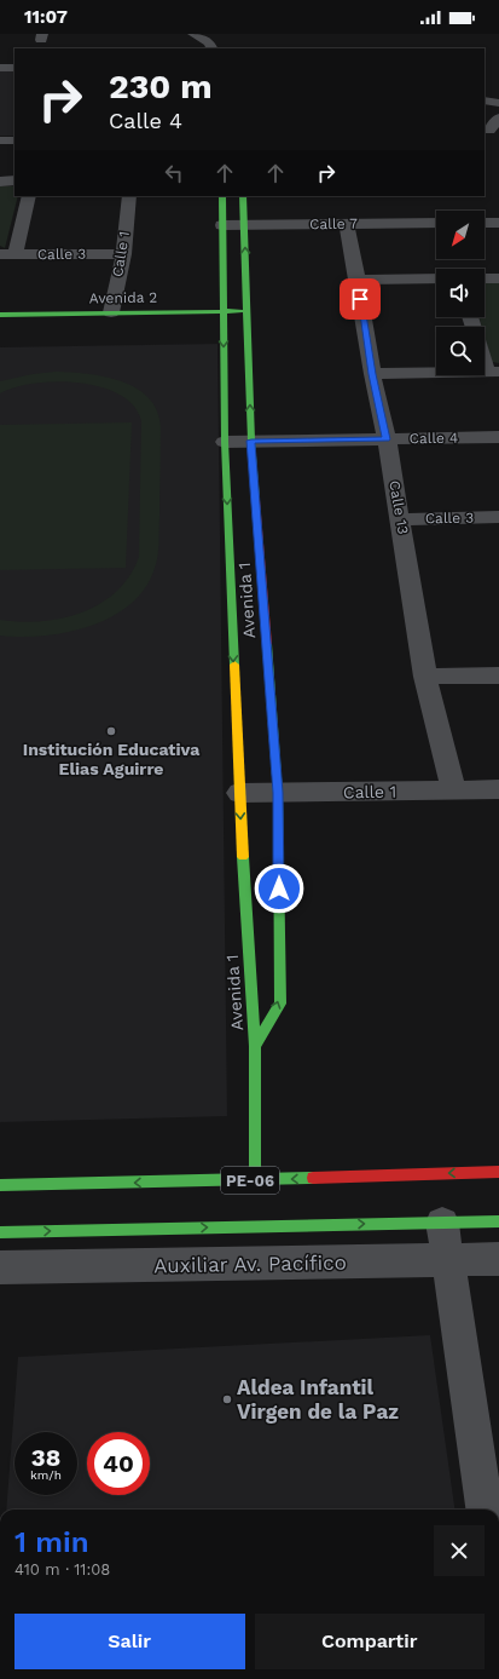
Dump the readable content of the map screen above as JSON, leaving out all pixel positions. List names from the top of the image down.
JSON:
{
  "streets": {
    "street": [
      "Calle 7",
      "Calle 3",
      "Calle 1",
      "Avenida 2",
      "Calle 4",
      "Calle 13",
      "Avenida 1",
      "PE-06",
      "Auxiliar Av. Pacífico"
    ]
  },
  "crossings": [
    ["Calle 7", "Calle 13"],
    ["Calle 7", "Avenida 1"],
    ["Calle 3", "Calle 1"],
    ["Calle 3", "Calle 13"],
    ["Calle 1", "Avenida 2"],
    ["Calle 1", "Calle 13"],
    ["Calle 1", "Avenida 1"],
    ["Avenida 2", "Avenida 1"],
    ["Calle 4", "Calle 13"],
    ["Calle 4", "Avenida 1"]
  ],
  "places": ["Institución Educativa Elias Aguirre", "Aldea Infantil Virgen de la Paz"],
  "north": "bottom left",
  "page": {
    "status": "11:07",
    "turn": ["230 m", "Calle 4"],
    "speed": "38 km/h",
    "limit": "40",
    "heading": ["1 min", "410 m · 11:08"],
    "buttons": ["Salir", "Compartir"]
  }
}
